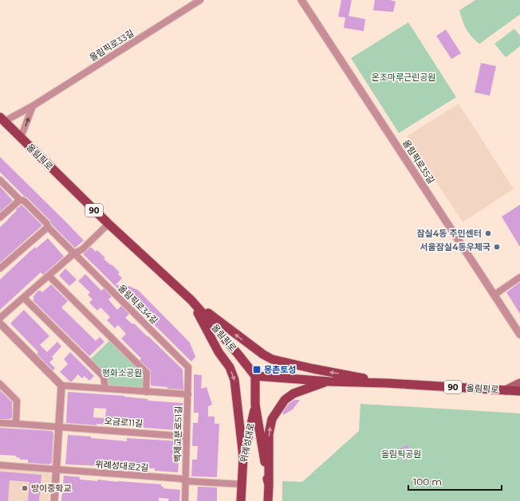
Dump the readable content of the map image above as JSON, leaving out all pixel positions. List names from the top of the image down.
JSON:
{
  "streets": {
    "main road": ["올림픽로", "90", "위례성대로"],
    "street": [
      "올림픽로33길",
      "올림픽로35길",
      "올림픽로34길",
      "오금로11길",
      "백제고분로51길",
      "위례성대로2길"
    ]
  },
  "crossings": [
    ["올림픽로33길", "올림픽로"],
    ["올림픽로", "90"],
    ["올림픽로", "위례성대로"],
    ["올림픽로34길", "백제고분로51길"],
    ["오금로11길", "백제고분로51길"],
    ["백제고분로51길", "위례성대로2길"],
    ["위례성대로", "위례성대로2길"]
  ],
  "parks": ["온조마루근린공원", "평화소공원", "올림픽공원"],
  "places": {
    "other": ["잠실4동 주민센터", "서울잠실4동우체국", "방이중학교"],
    "transit": ["몽촌토성"]
  },
  "scale_bar": "100 m"
}
